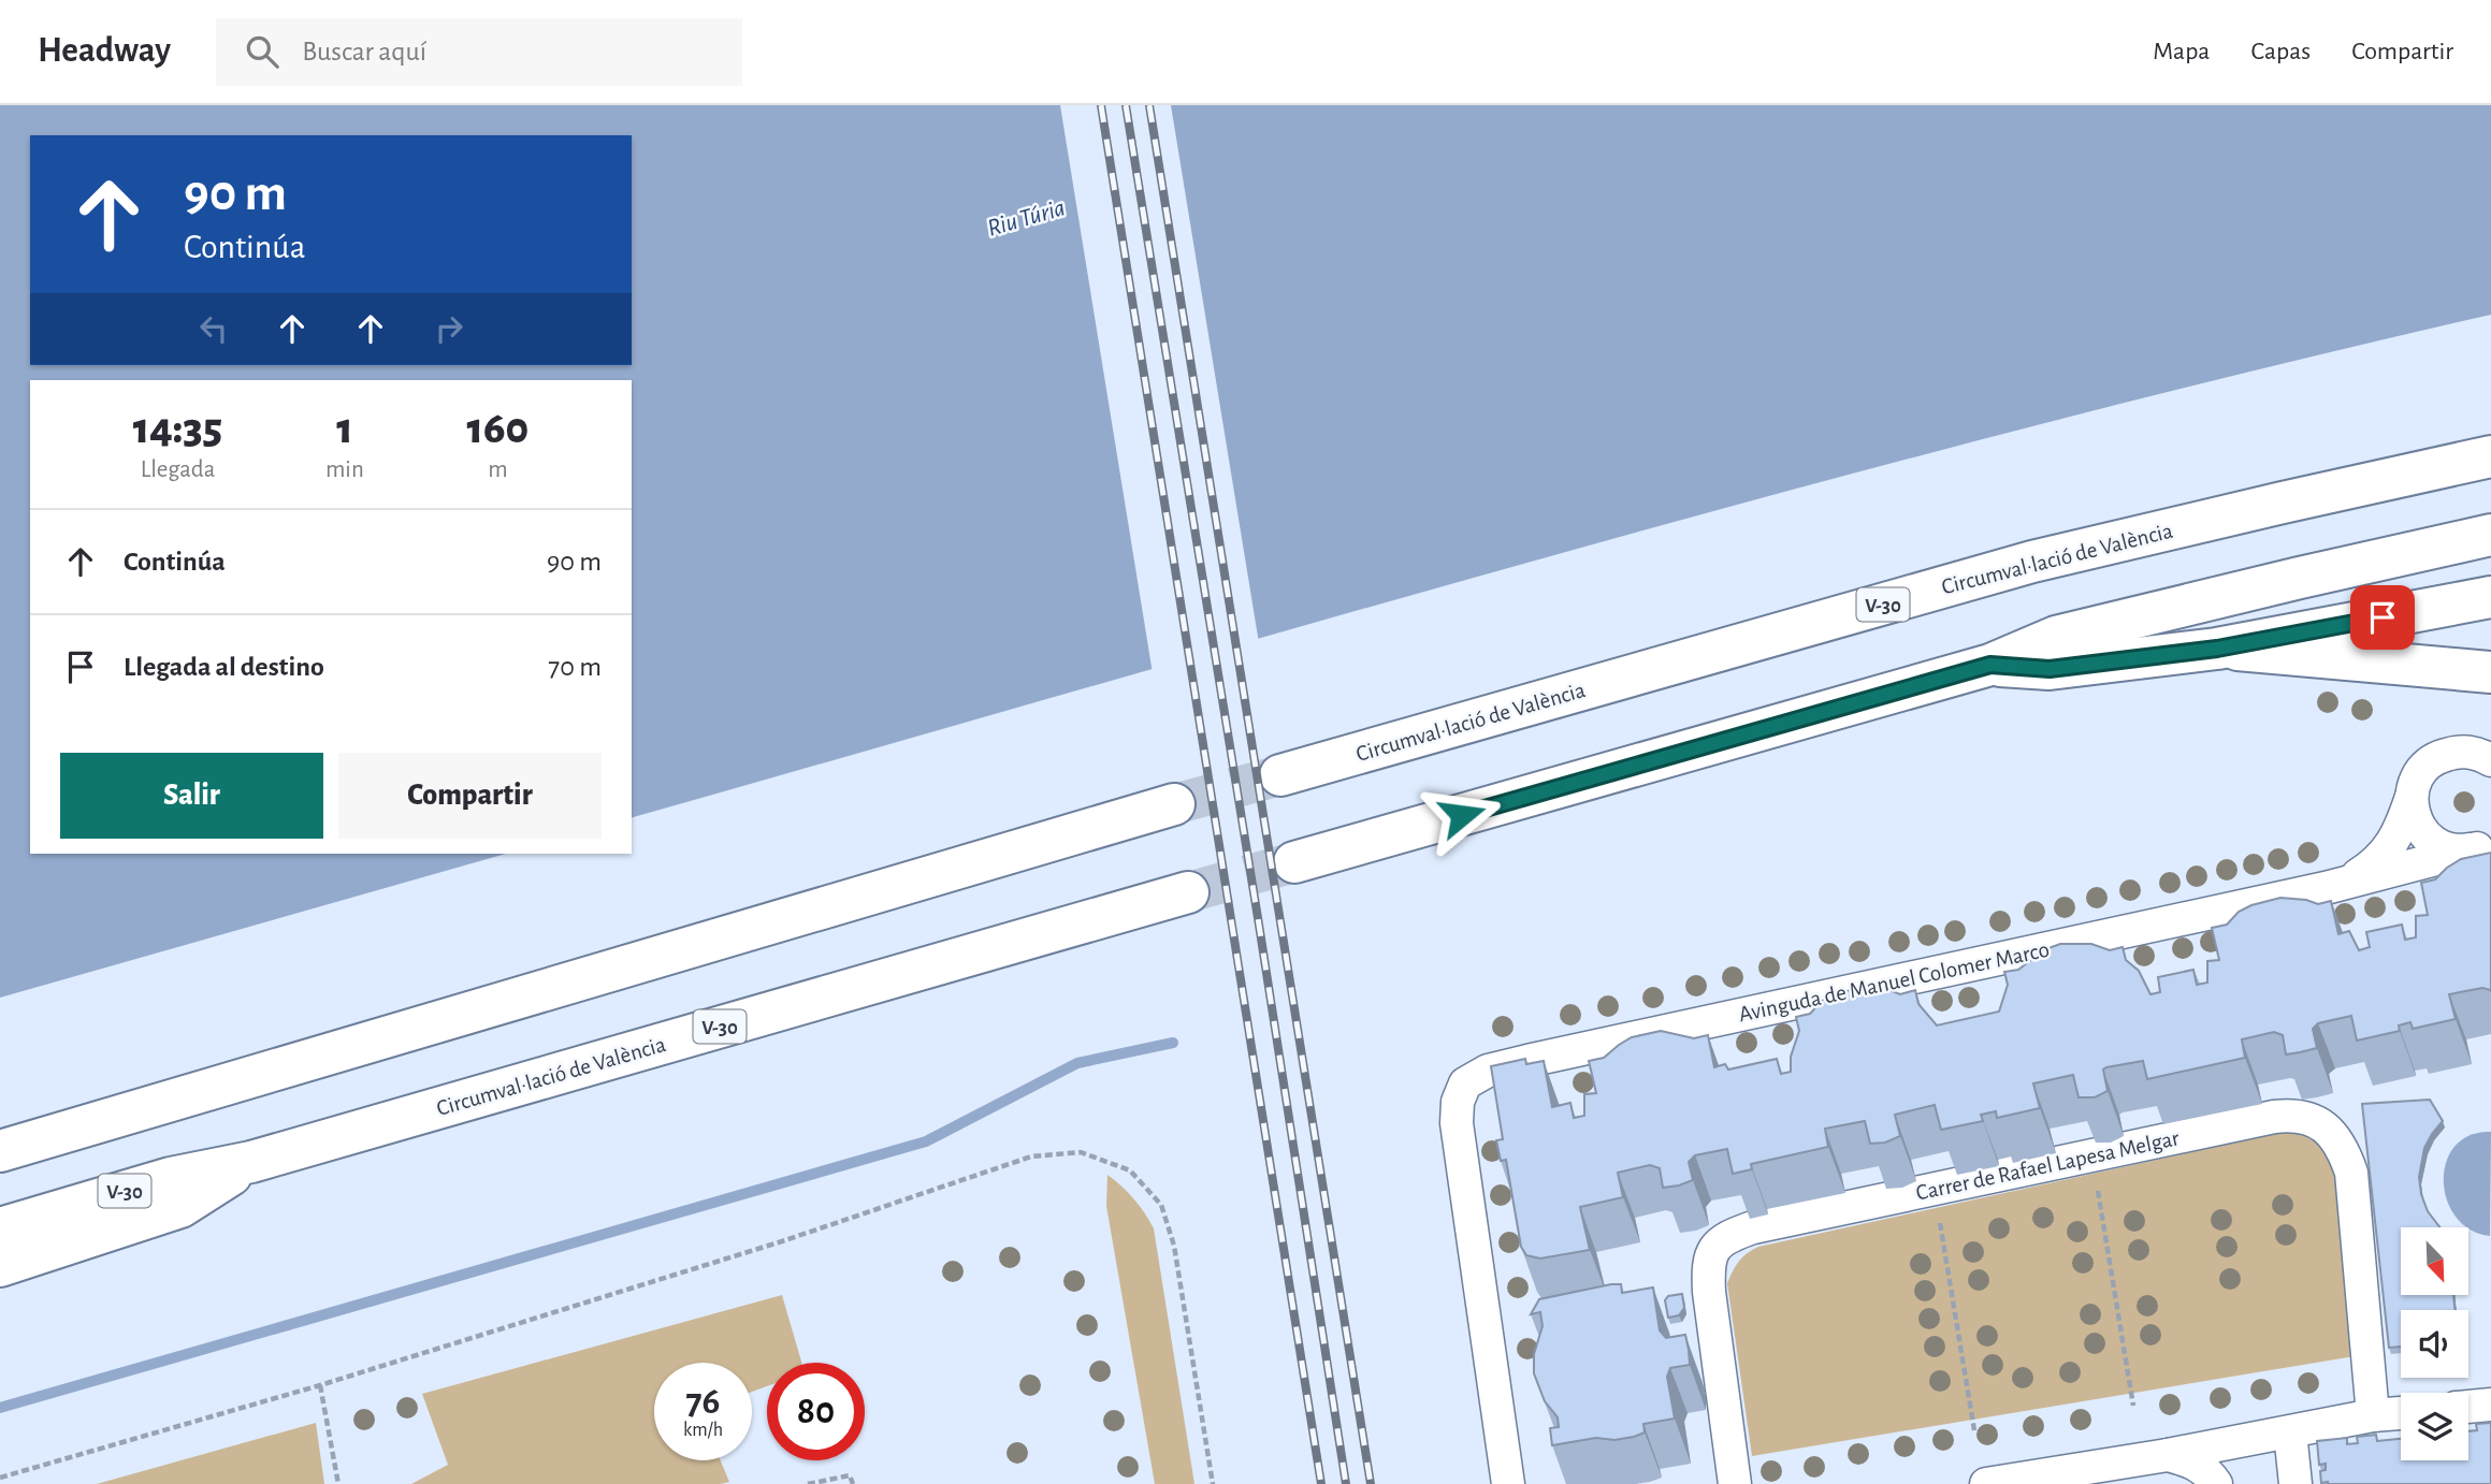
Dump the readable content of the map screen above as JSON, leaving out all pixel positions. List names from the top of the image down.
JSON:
{
  "streets": {
    "main road": ["Circumval·lació de València", "V-30"],
    "street": ["Avinguda de Manuel Colomer Marco", "Carrer de Rafael Lapesa Melgar"]
  },
  "water": ["Riu Túria"],
  "north": "bottom right",
  "page": {
    "header": "Headway",
    "search": "Buscar aquí",
    "nav": ["Mapa", "Capas", "Compartir"],
    "turn": ["90 m", "Continúa"],
    "eta": [
      "14:35",
      "Llegada",
      "1",
      "min",
      "160",
      "m"
    ],
    "list": [
      {
        "name": "Continúa",
        "value": "90 m"
      },
      {
        "name": "Llegada al destino",
        "value": "70 m"
      }
    ],
    "buttons": ["Salir", "Compartir"],
    "speed": "76 km/h",
    "limit": "80"
  }
}
